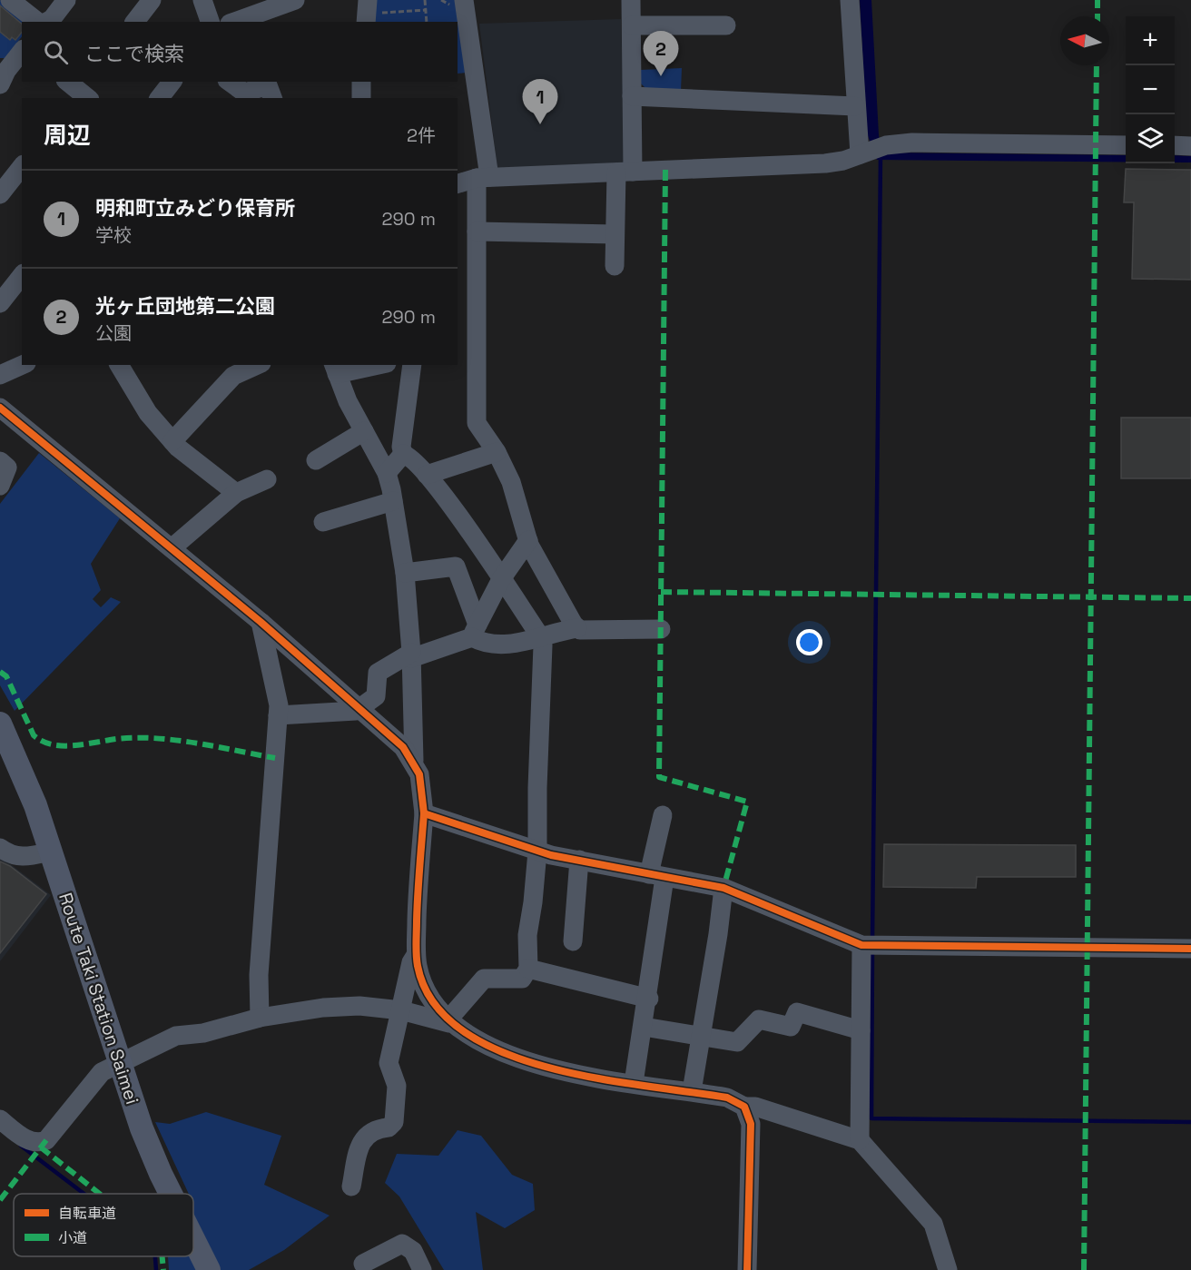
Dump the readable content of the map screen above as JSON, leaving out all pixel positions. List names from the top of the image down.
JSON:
{
  "streets": {
    "main road": ["Route Taki Station Saimei"]
  },
  "legend": ["自転車道", "小道"],
  "north": "left",
  "page": {
    "map_buttons": ["+", "−"],
    "search": "ここで検索",
    "pins": ["2", "1"],
    "heading": ["周辺", "2件"],
    "list": [
      {
        "mark": "1",
        "name": "明和町立みどり保育所",
        "note": "学校",
        "value": "290 m"
      },
      {
        "mark": "2",
        "name": "光ヶ丘団地第二公園",
        "note": "公園",
        "value": "290 m"
      }
    ]
  }
}
